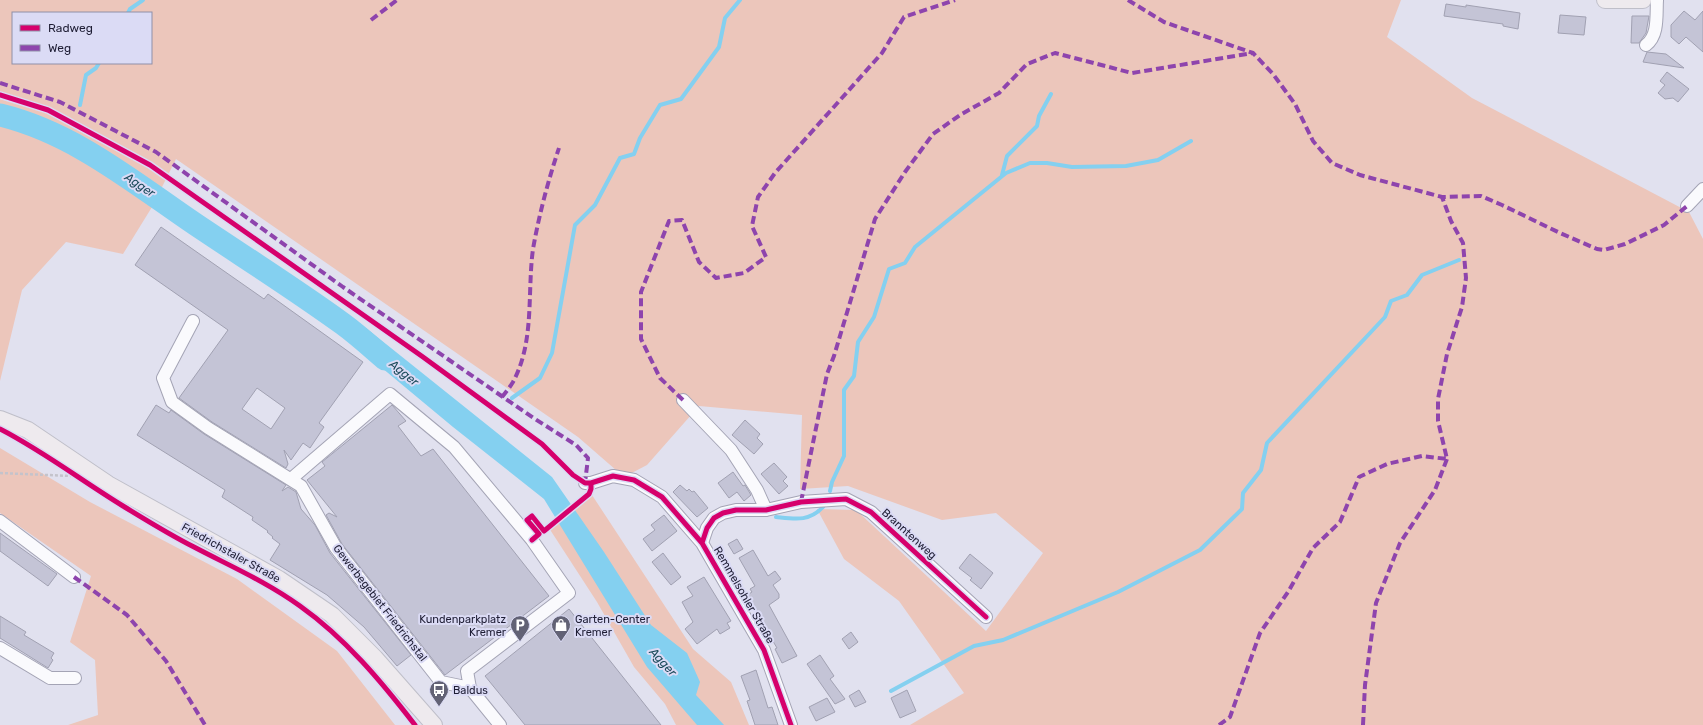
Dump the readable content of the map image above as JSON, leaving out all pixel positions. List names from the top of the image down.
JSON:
{
  "streets": {
    "main road": ["Friedrichstaler Straße"],
    "street": ["Branntenweg", "Remmelsohler Straße", "Gewerbegebiet Friedrichstal"]
  },
  "crossings": [
    ["Branntenweg", "Remmelsohler Straße"]
  ],
  "water": ["Agger"],
  "places": {
    "parking": ["Kundenparkplatz Kremer"],
    "shop": ["Garten-Center Kremer"],
    "bus stop": ["Baldus"]
  },
  "legend": ["Radweg", "Weg"]
}
